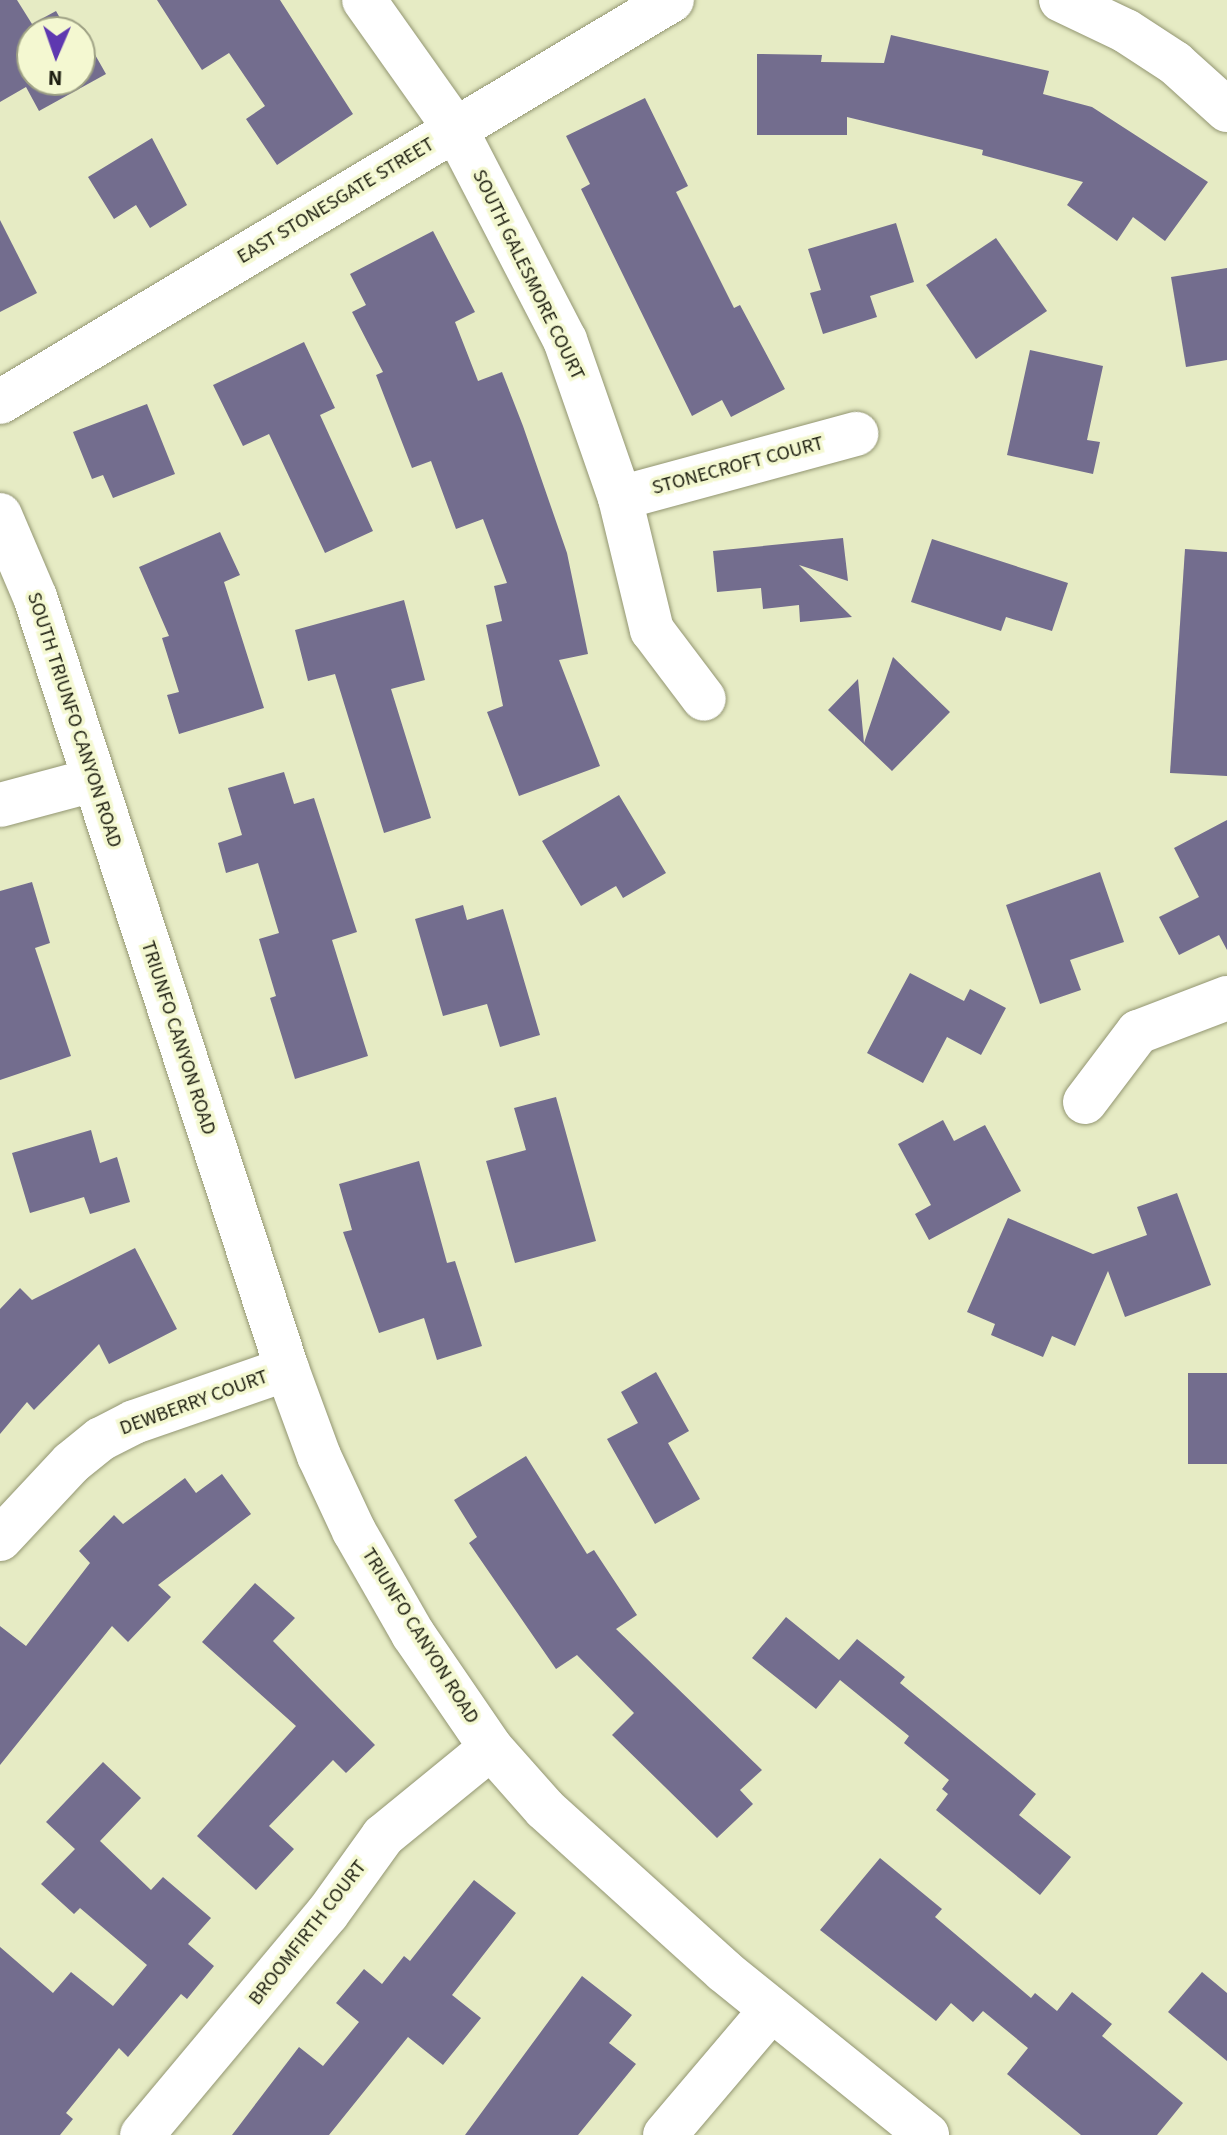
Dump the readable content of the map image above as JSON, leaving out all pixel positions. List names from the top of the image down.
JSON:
{
  "streets": {
    "street": [
      "EAST STONESGATE STREET",
      "SOUTH GALESMORE COURT",
      "STONECROFT COURT",
      "SOUTH TRIUNFO CANYON ROAD",
      "TRIUNFO CANYON ROAD",
      "DEWBERRY COURT",
      "BROOMFIRTH COURT"
    ]
  },
  "crossings": [
    ["EAST STONESGATE STREET", "SOUTH GALESMORE COURT"],
    ["SOUTH GALESMORE COURT", "STONECROFT COURT"],
    ["SOUTH TRIUNFO CANYON ROAD", "TRIUNFO CANYON ROAD"],
    ["TRIUNFO CANYON ROAD", "DEWBERRY COURT"],
    ["TRIUNFO CANYON ROAD", "BROOMFIRTH COURT"]
  ],
  "north": "bottom"
}
